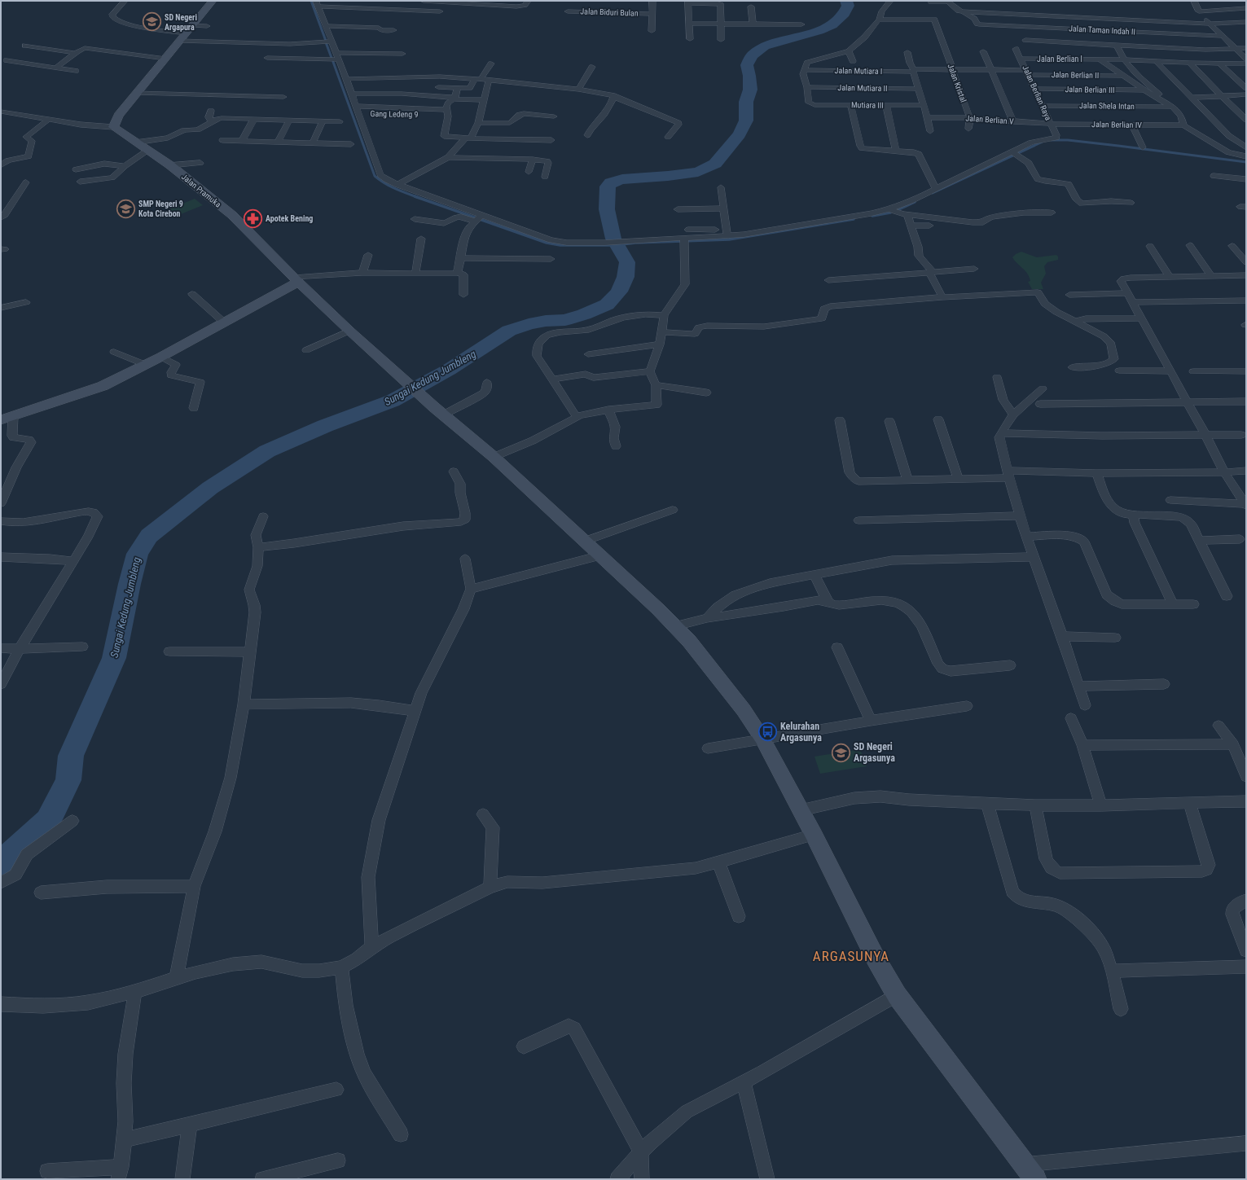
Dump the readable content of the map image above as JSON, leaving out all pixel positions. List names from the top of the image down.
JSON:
{
  "streets": {
    "street": [
      "Jalan Biduri Bulan",
      "Jalan Taman Indah II",
      "Jalan Berlian l",
      "Jalan Mutiara I",
      "Jalan Berlian II",
      "Jalan Kristal",
      "Jalan Mutiara II",
      "Jalan Berlian III",
      "Jalan Berlian Raya",
      "Mutiara III",
      "Jalan Shela Intan",
      "Gang Ledeng 9",
      "Jalan Berlian V",
      "Jalan Berlian IV",
      "Jalan Pramuka"
    ]
  },
  "crossings": [
    ["Jalan Berlian l", "Jalan Berlian Raya"],
    ["Jalan Mutiara I", "Jalan Berlian II"],
    ["Jalan Mutiara I", "Jalan Kristal"],
    ["Jalan Berlian II", "Jalan Kristal"],
    ["Jalan Berlian II", "Jalan Berlian Raya"],
    ["Jalan Kristal", "Jalan Berlian V"],
    ["Jalan Mutiara II", "Mutiara III"],
    ["Jalan Berlian III", "Jalan Berlian Raya"],
    ["Jalan Berlian Raya", "Jalan Shela Intan"],
    ["Jalan Berlian Raya", "Jalan Berlian V"],
    ["Jalan Berlian Raya", "Jalan Berlian IV"],
    ["Jalan Berlian V", "Jalan Berlian IV"]
  ],
  "districts": ["ARGASUNYA"],
  "water": ["Sungai Kedung Jumbleng"],
  "places": {
    "school or university": ["SD Negeri Argapura", "SMP Negeri 9 Kota Cirebon", "SD Negeri Argasunya"],
    "pharmacy": ["Apotek Bening"],
    "bus stop": ["Kelurahan Argasunya"]
  }
}
